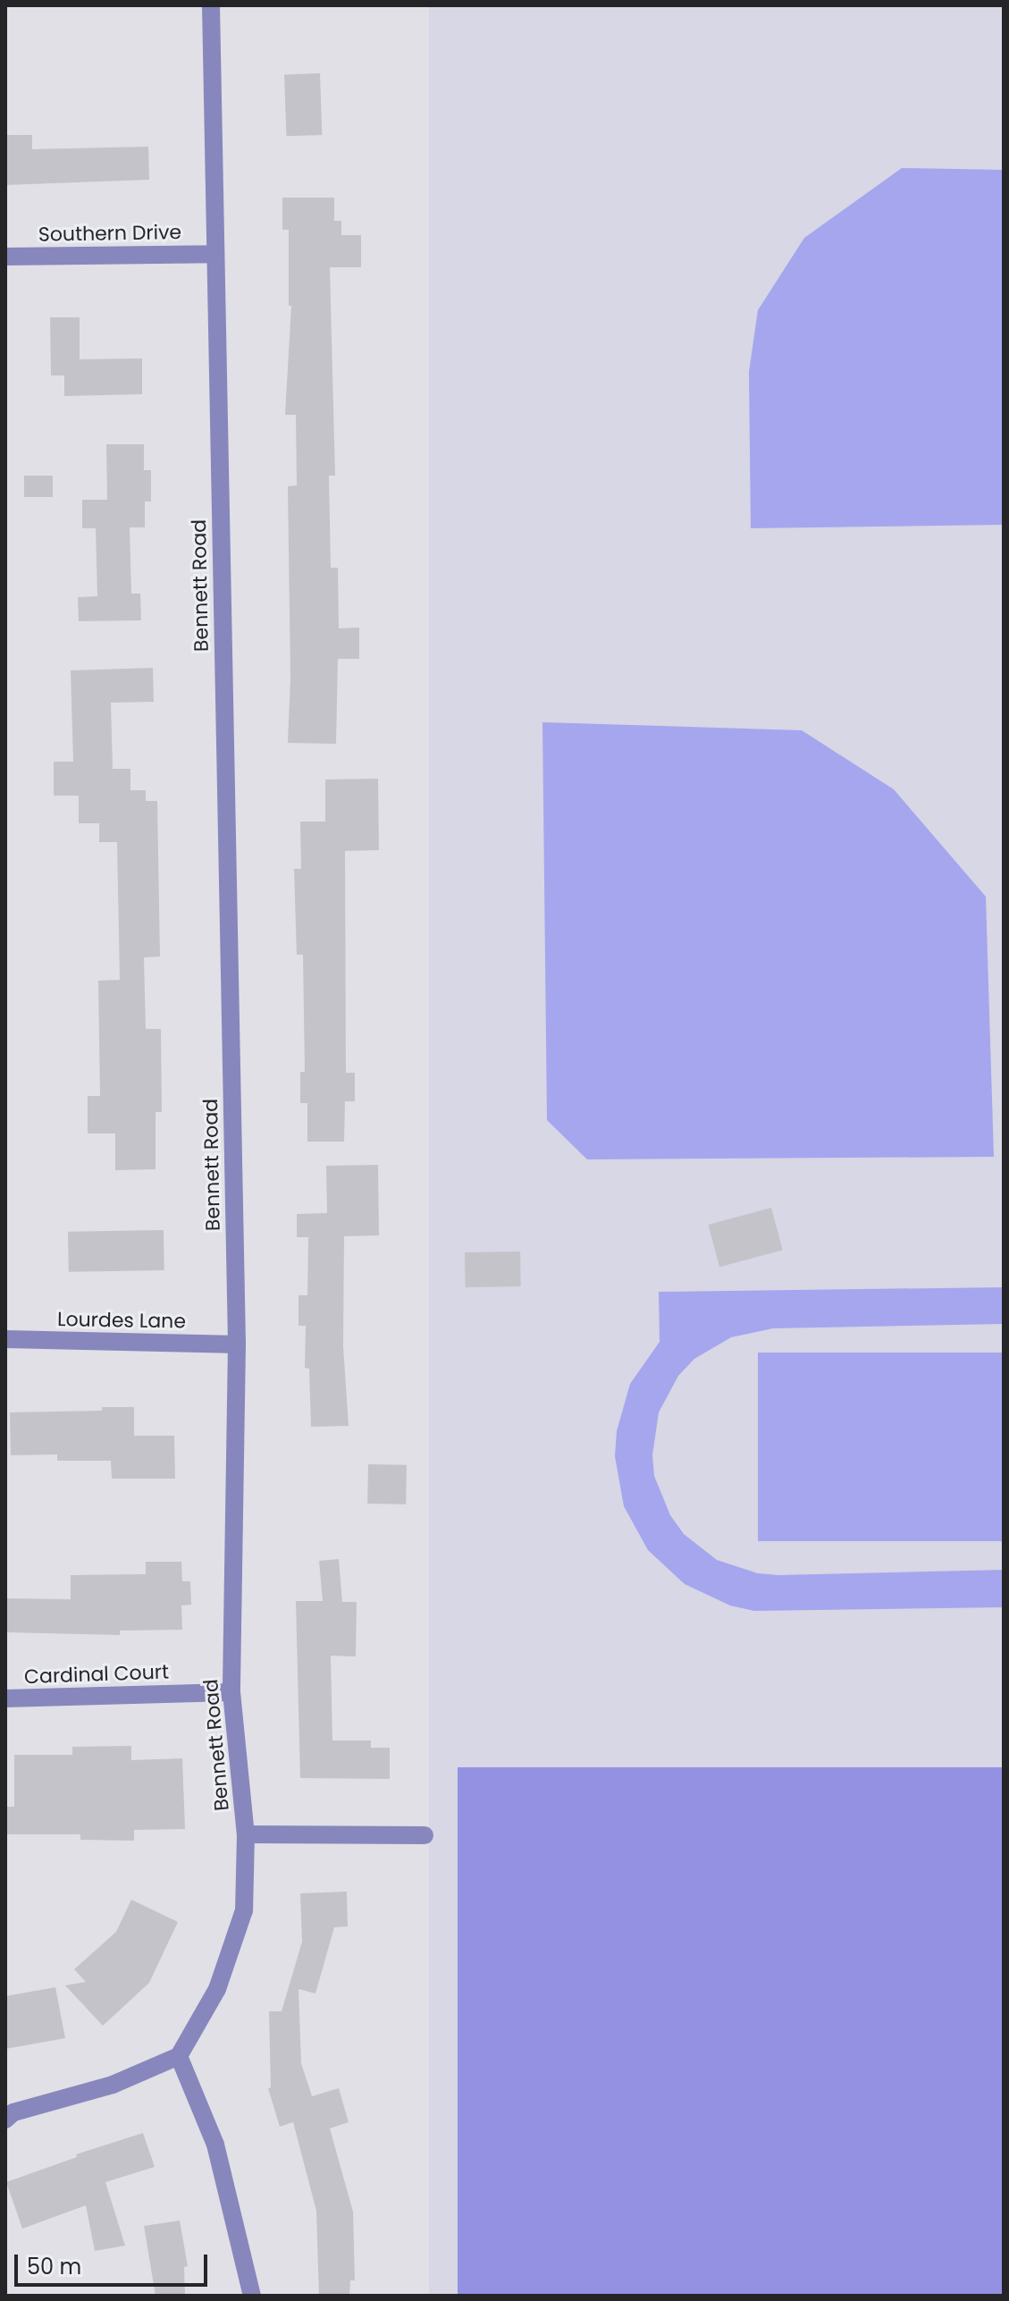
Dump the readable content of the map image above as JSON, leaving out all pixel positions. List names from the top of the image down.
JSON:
{
  "streets": {
    "street": [
      "Southern Drive",
      "Bennett Road",
      "Lourdes Lane",
      "Cardinal Court"
    ]
  },
  "crossings": [
    ["Southern Drive", "Bennett Road"],
    ["Bennett Road", "Lourdes Lane"],
    ["Bennett Road", "Cardinal Court"]
  ],
  "scale_bar": "50 m"
}
